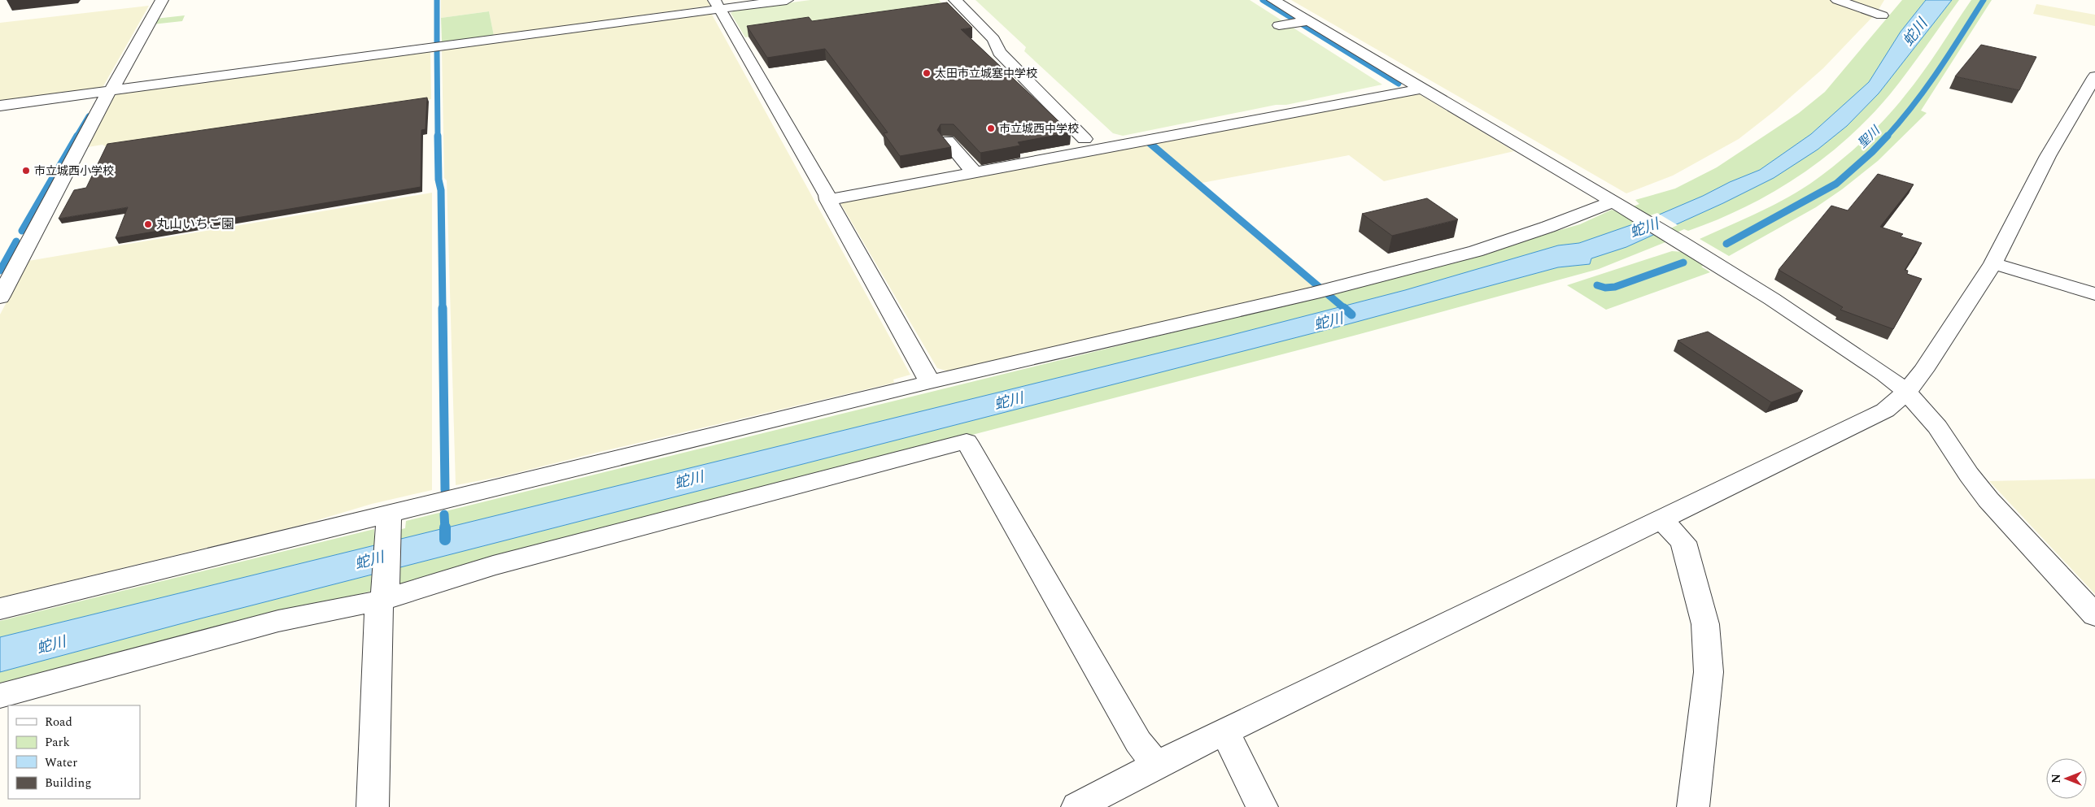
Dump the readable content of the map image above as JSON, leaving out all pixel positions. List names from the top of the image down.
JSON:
{
  "water": ["蛇川", "聖川"],
  "places": [
    "太田市立城塞中学校",
    "市立城西中学校",
    "市立城西小学校",
    "丸山いちご園"
  ],
  "legend": [
    "Road",
    "Park",
    "Water",
    "Building"
  ],
  "north": "left"
}
